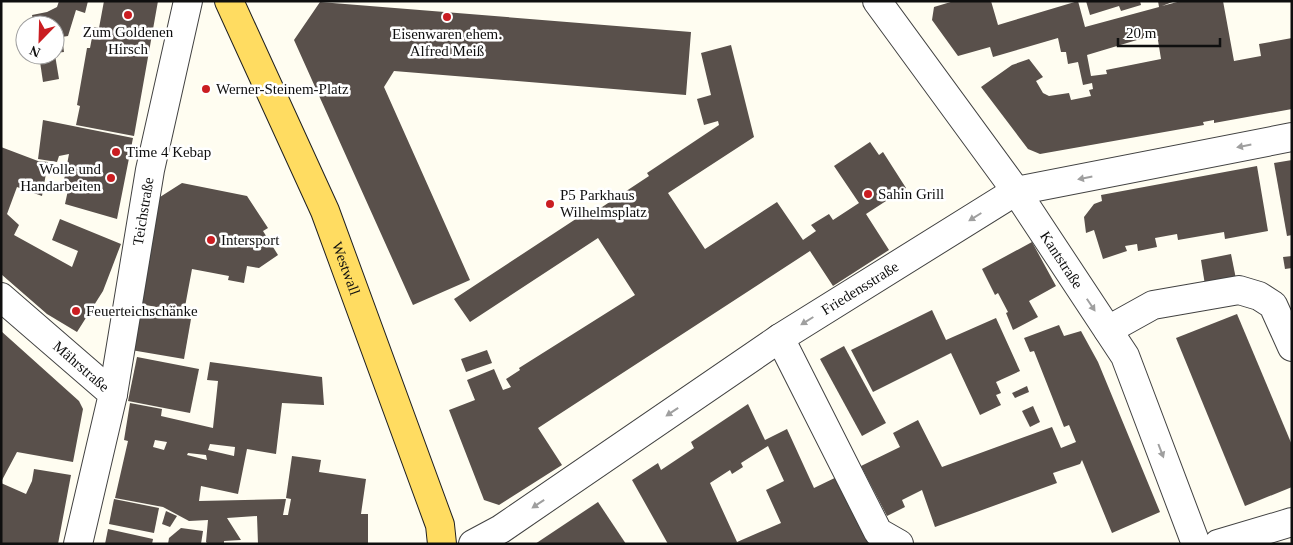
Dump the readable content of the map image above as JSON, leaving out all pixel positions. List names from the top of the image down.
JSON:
{
  "streets": {
    "main road": ["Westwall"],
    "street": [
      "Teichstraße",
      "Kantstraße",
      "Friedensstraße",
      "Mährstraße"
    ]
  },
  "crossings": [
    ["Teichstraße", "Mährstraße"],
    ["Kantstraße", "Friedensstraße"]
  ],
  "one_way": ["Kantstraße", "Friedensstraße"],
  "places": [
    "Zum Goldenen Hirsch",
    "Eisenwaren ehem. Alfred Meiß",
    "Werner-Steinem-Platz",
    "Time 4 Kebap",
    "Wolle und Handarbeiten",
    "Sahin Grill",
    "P5 Parkhaus Wilhelmsplatz",
    "Intersport",
    "Feuerteichschänke"
  ],
  "scale_bar": "20 m",
  "north": "bottom left"
}
